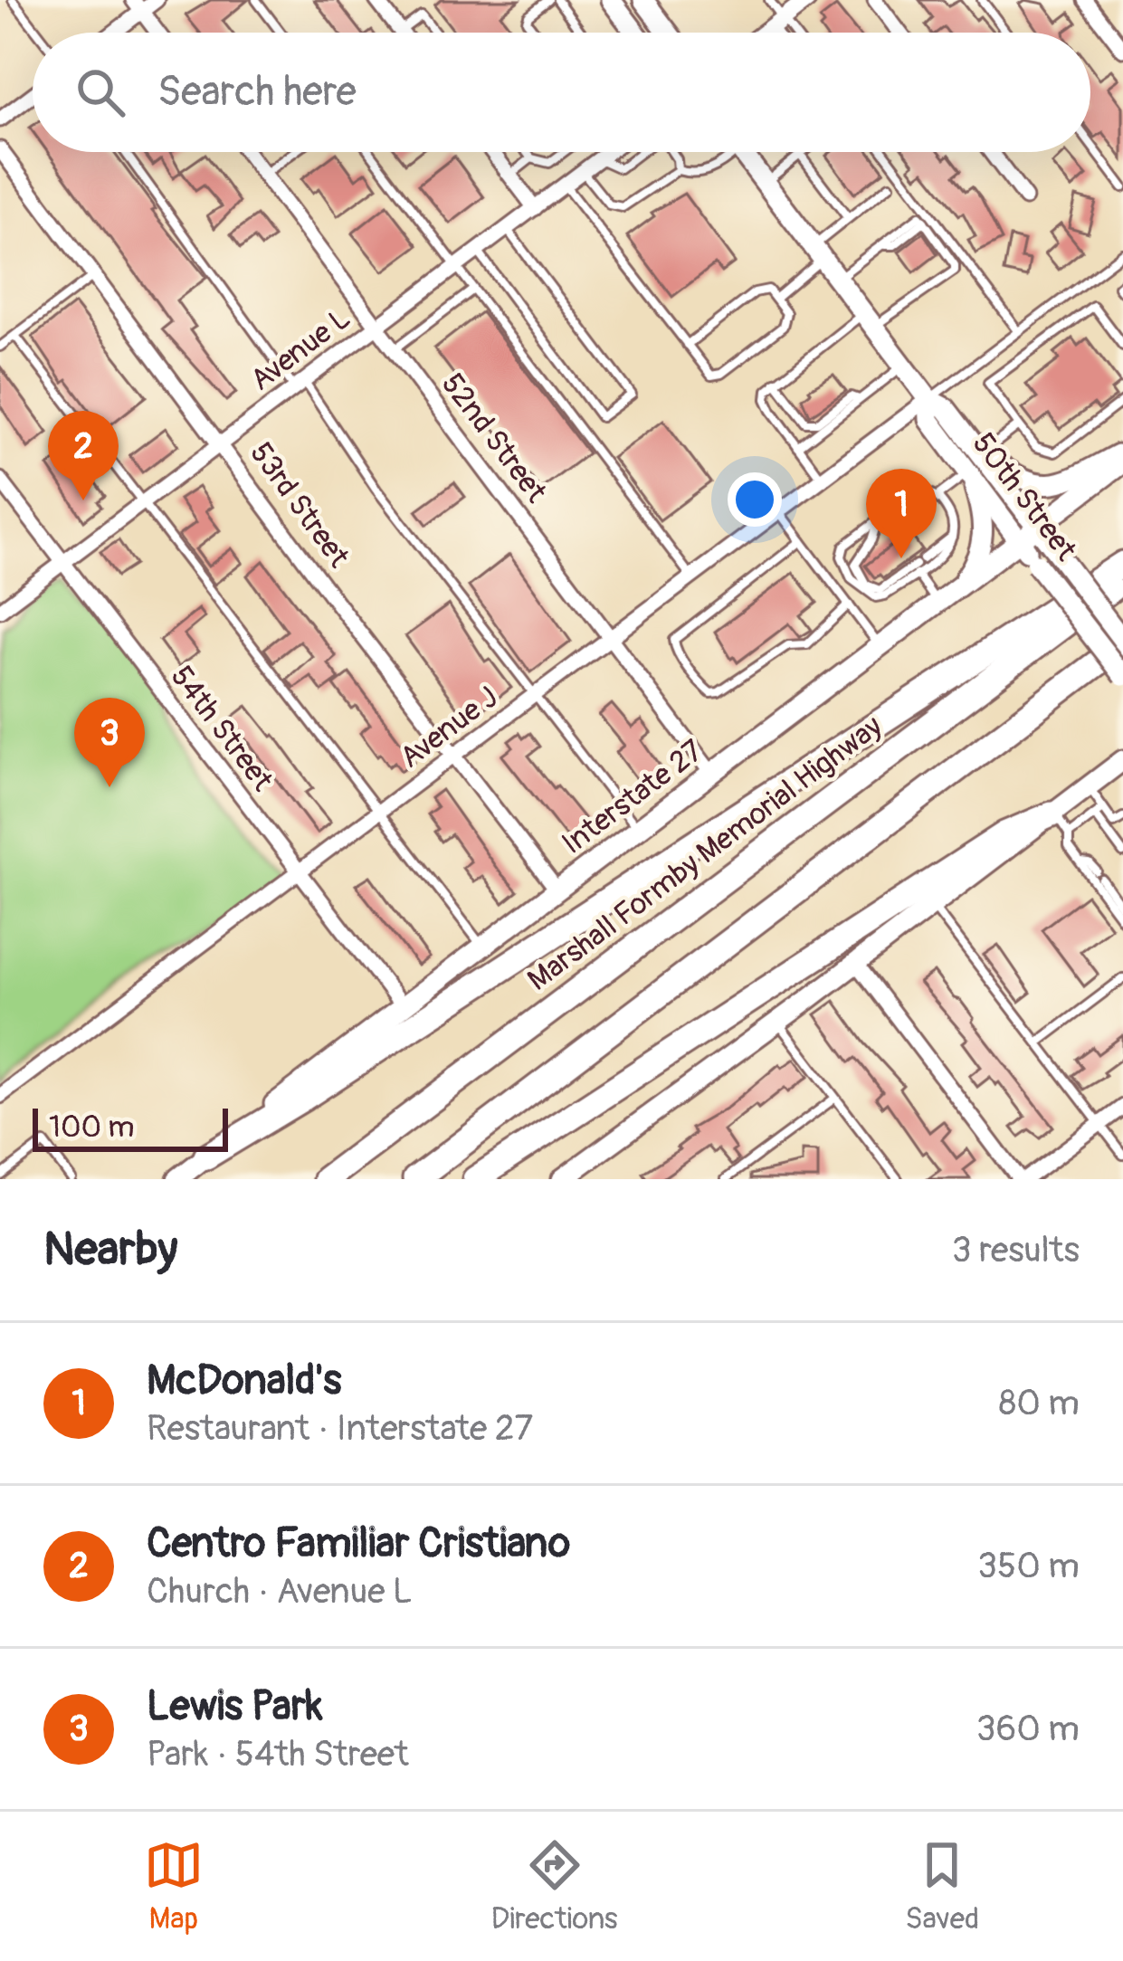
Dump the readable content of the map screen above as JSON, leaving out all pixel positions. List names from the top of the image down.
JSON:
{
  "streets": {
    "highway": ["Marshall Formby Memorial Highway"],
    "main road": ["50th Street", "Interstate 27"],
    "street": [
      "Avenue L",
      "52nd Street",
      "53rd Street",
      "Avenue J",
      "54th Street"
    ]
  },
  "crossings": [
    ["Avenue L", "52nd Street"],
    ["Avenue L", "53rd Street"],
    ["Avenue L", "54th Street"],
    ["52nd Street", "Avenue J"],
    ["52nd Street", "Interstate 27"],
    ["50th Street", "Avenue J"],
    ["50th Street", "Interstate 27"],
    ["53rd Street", "Avenue J"],
    ["53rd Street", "Interstate 27"],
    ["Avenue J", "54th Street"],
    ["54th Street", "Interstate 27"]
  ],
  "scale_bar": "100 m",
  "page": {
    "search": "Search here",
    "pins": ["2", "1", "3"],
    "scale": "100 m",
    "heading": ["Nearby", "3 results"],
    "list": [
      {
        "mark": "1",
        "name": "McDonald's",
        "note": "Restaurant · Interstate 27",
        "value": "80 m"
      },
      {
        "mark": "2",
        "name": "Centro Familiar Cristiano",
        "note": "Church · Avenue L",
        "value": "350 m"
      },
      {
        "mark": "3",
        "name": "Lewis Park",
        "note": "Park · 54th Street",
        "value": "360 m"
      }
    ],
    "nav": ["Map", "Directions", "Saved"]
  }
}
